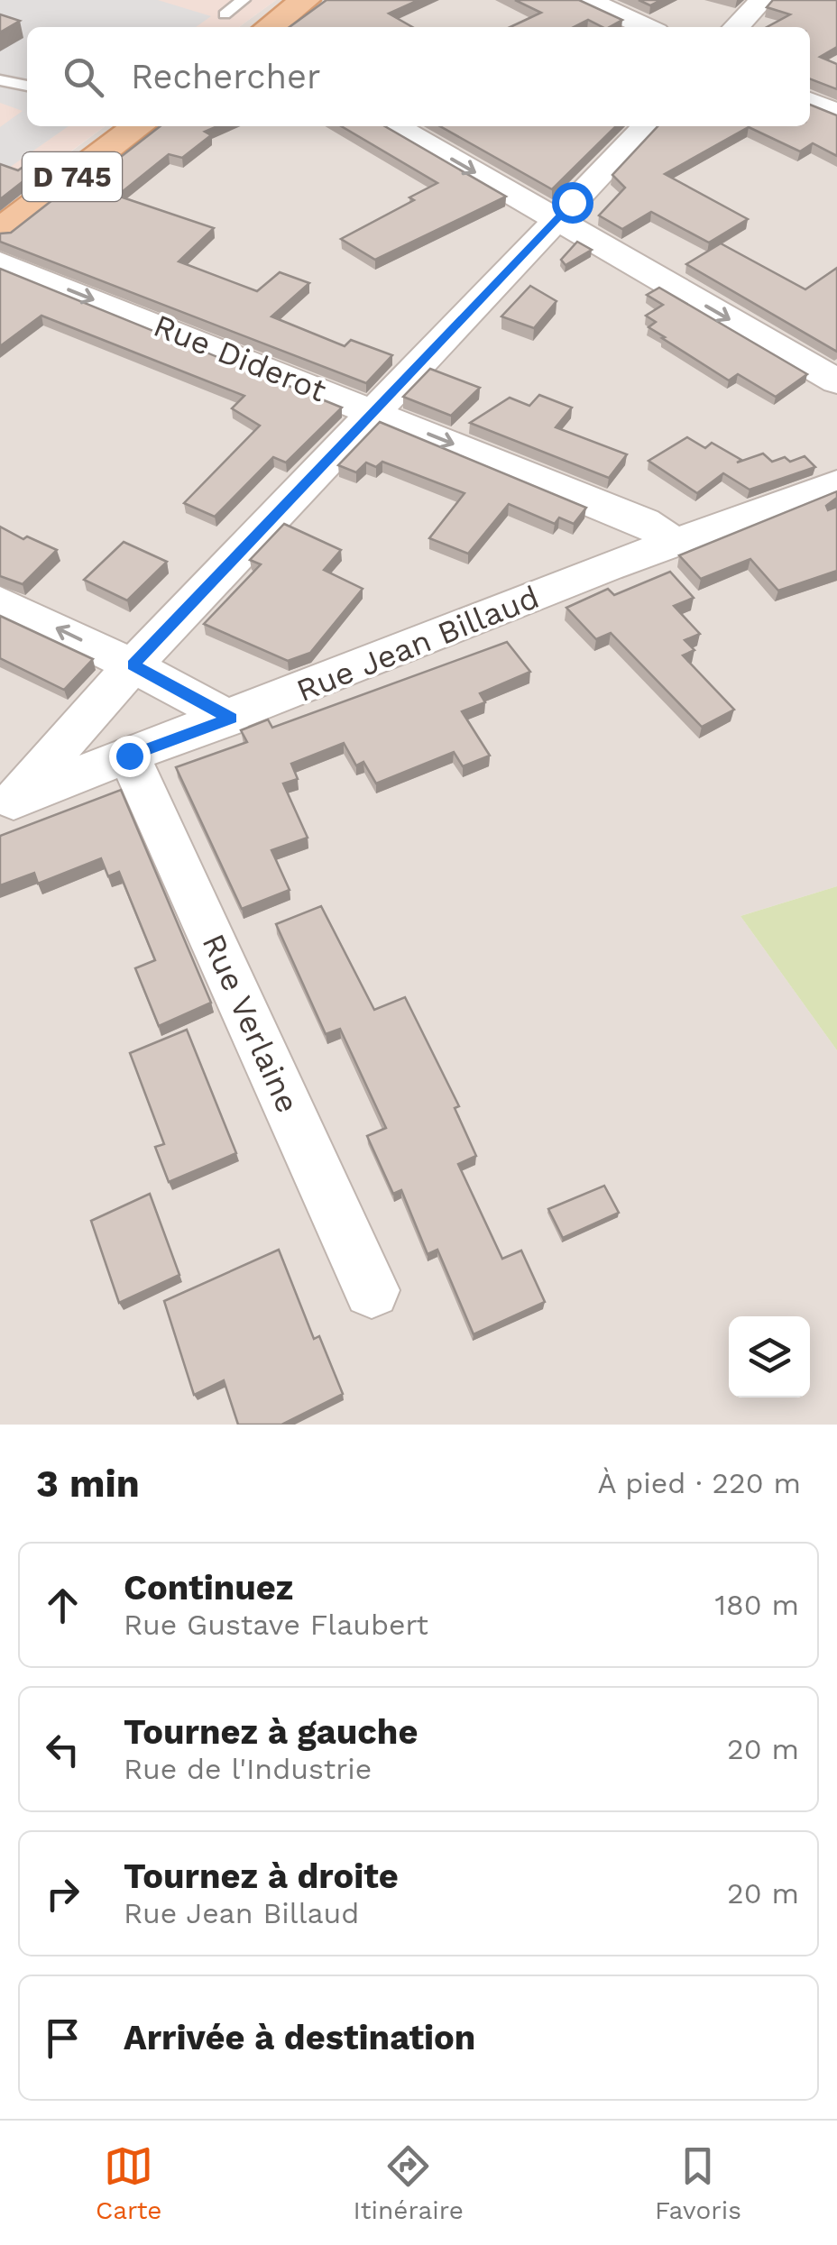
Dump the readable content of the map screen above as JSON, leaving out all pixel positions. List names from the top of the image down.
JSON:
{
  "streets": {
    "main road": ["D 745"],
    "street": ["Rue Diderot", "Rue Jean Billaud", "Rue Verlaine"]
  },
  "crossings": [
    ["Rue Diderot", "Rue Jean Billaud"],
    ["Rue Jean Billaud", "Rue Verlaine"]
  ],
  "page": {
    "search": "Rechercher",
    "heading": ["3 min", "À pied · 220 m"],
    "list": [
      ["Continuez", "Rue Gustave Flaubert", "180 m"],
      ["Tournez à gauche", "Rue de l'Industrie", "20 m"],
      ["Tournez à droite", "Rue Jean Billaud", "20 m"],
      "Arrivée à destination"
    ],
    "nav": ["Carte", "Itinéraire", "Favoris"]
  }
}
